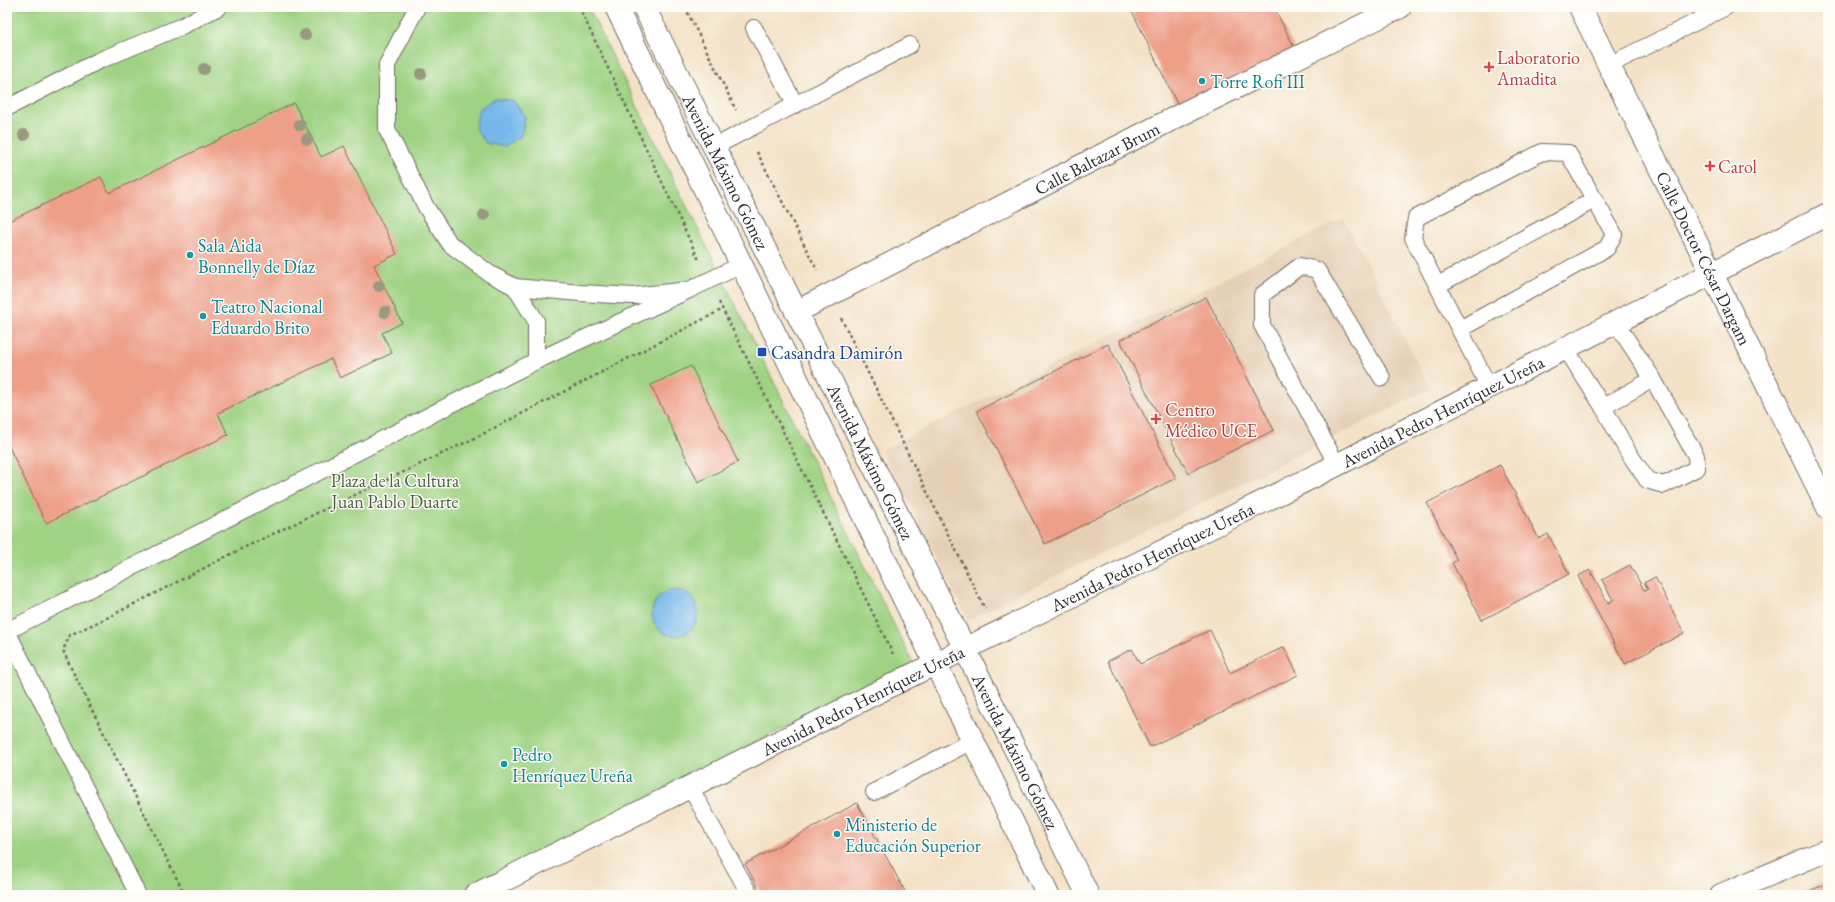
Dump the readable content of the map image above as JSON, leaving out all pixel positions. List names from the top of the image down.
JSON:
{
  "streets": {
    "main road": [
      "Calle Baltazar Brum",
      "Avenida Máximo Gómez",
      "Calle Doctor César Dargam",
      "Avenida Pedro Henríquez Ureña"
    ]
  },
  "crossings": [
    ["Calle Baltazar Brum", "Avenida Máximo Gómez"],
    ["Avenida Máximo Gómez", "Avenida Pedro Henríquez Ureña"],
    ["Calle Doctor César Dargam", "Avenida Pedro Henríquez Ureña"]
  ],
  "parks": ["Plaza de la Cultura Juan Pablo Duarte"],
  "places": {
    "health": ["Laboratorio Amadita", "Carol", "Centro Médico UCE"],
    "other": [
      "Torre Rofi III",
      "Sala Aida Bonnelly de Díaz",
      "Teatro Nacional Eduardo Brito",
      "Pedro Henríquez Ureña",
      "Ministerio de Educación Superior"
    ],
    "transit": ["Casandra Damirón"]
  }
}
